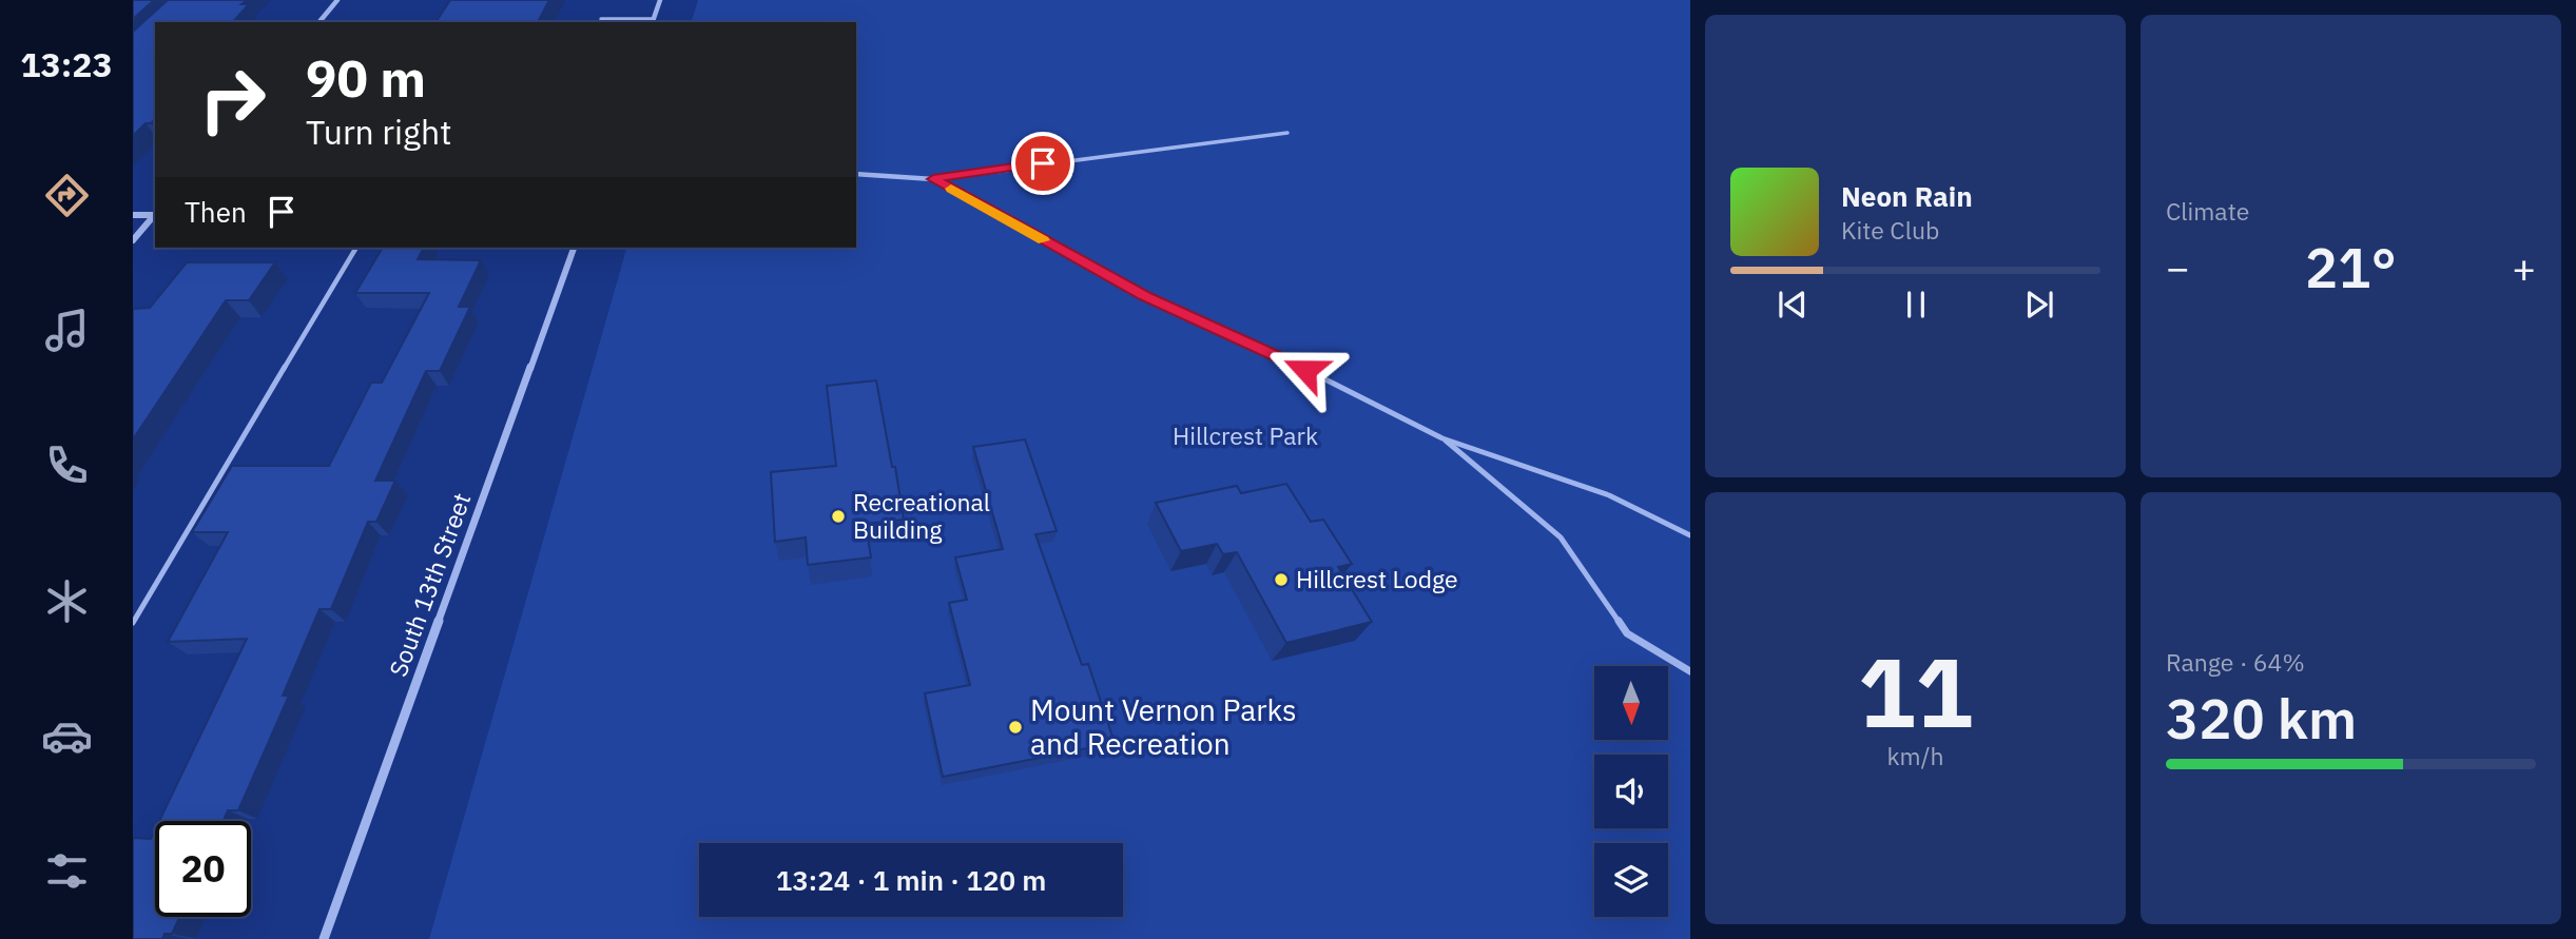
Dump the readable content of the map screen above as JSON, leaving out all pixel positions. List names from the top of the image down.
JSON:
{
  "streets": {
    "street": ["South 13th Street"]
  },
  "parks": ["Hillcrest Park"],
  "places": ["Recreational Building", "Hillcrest Lodge", "Mount Vernon Parks and Recreation"],
  "north": "bottom",
  "page": {
    "tabs": "13:23",
    "tile": [
      "Climate",
      ["11", "km/h"],
      ["Range · 64%", "320 km"]
    ],
    "turn": ["90 m", "Turn right"],
    "song": ["Neon Rain", "Kite Club"],
    "then": "Then",
    "heat": ["−", "21°", "+"],
    "limit": "20",
    "trip": "13:24 · 1 min · 120 m"
  }
}
